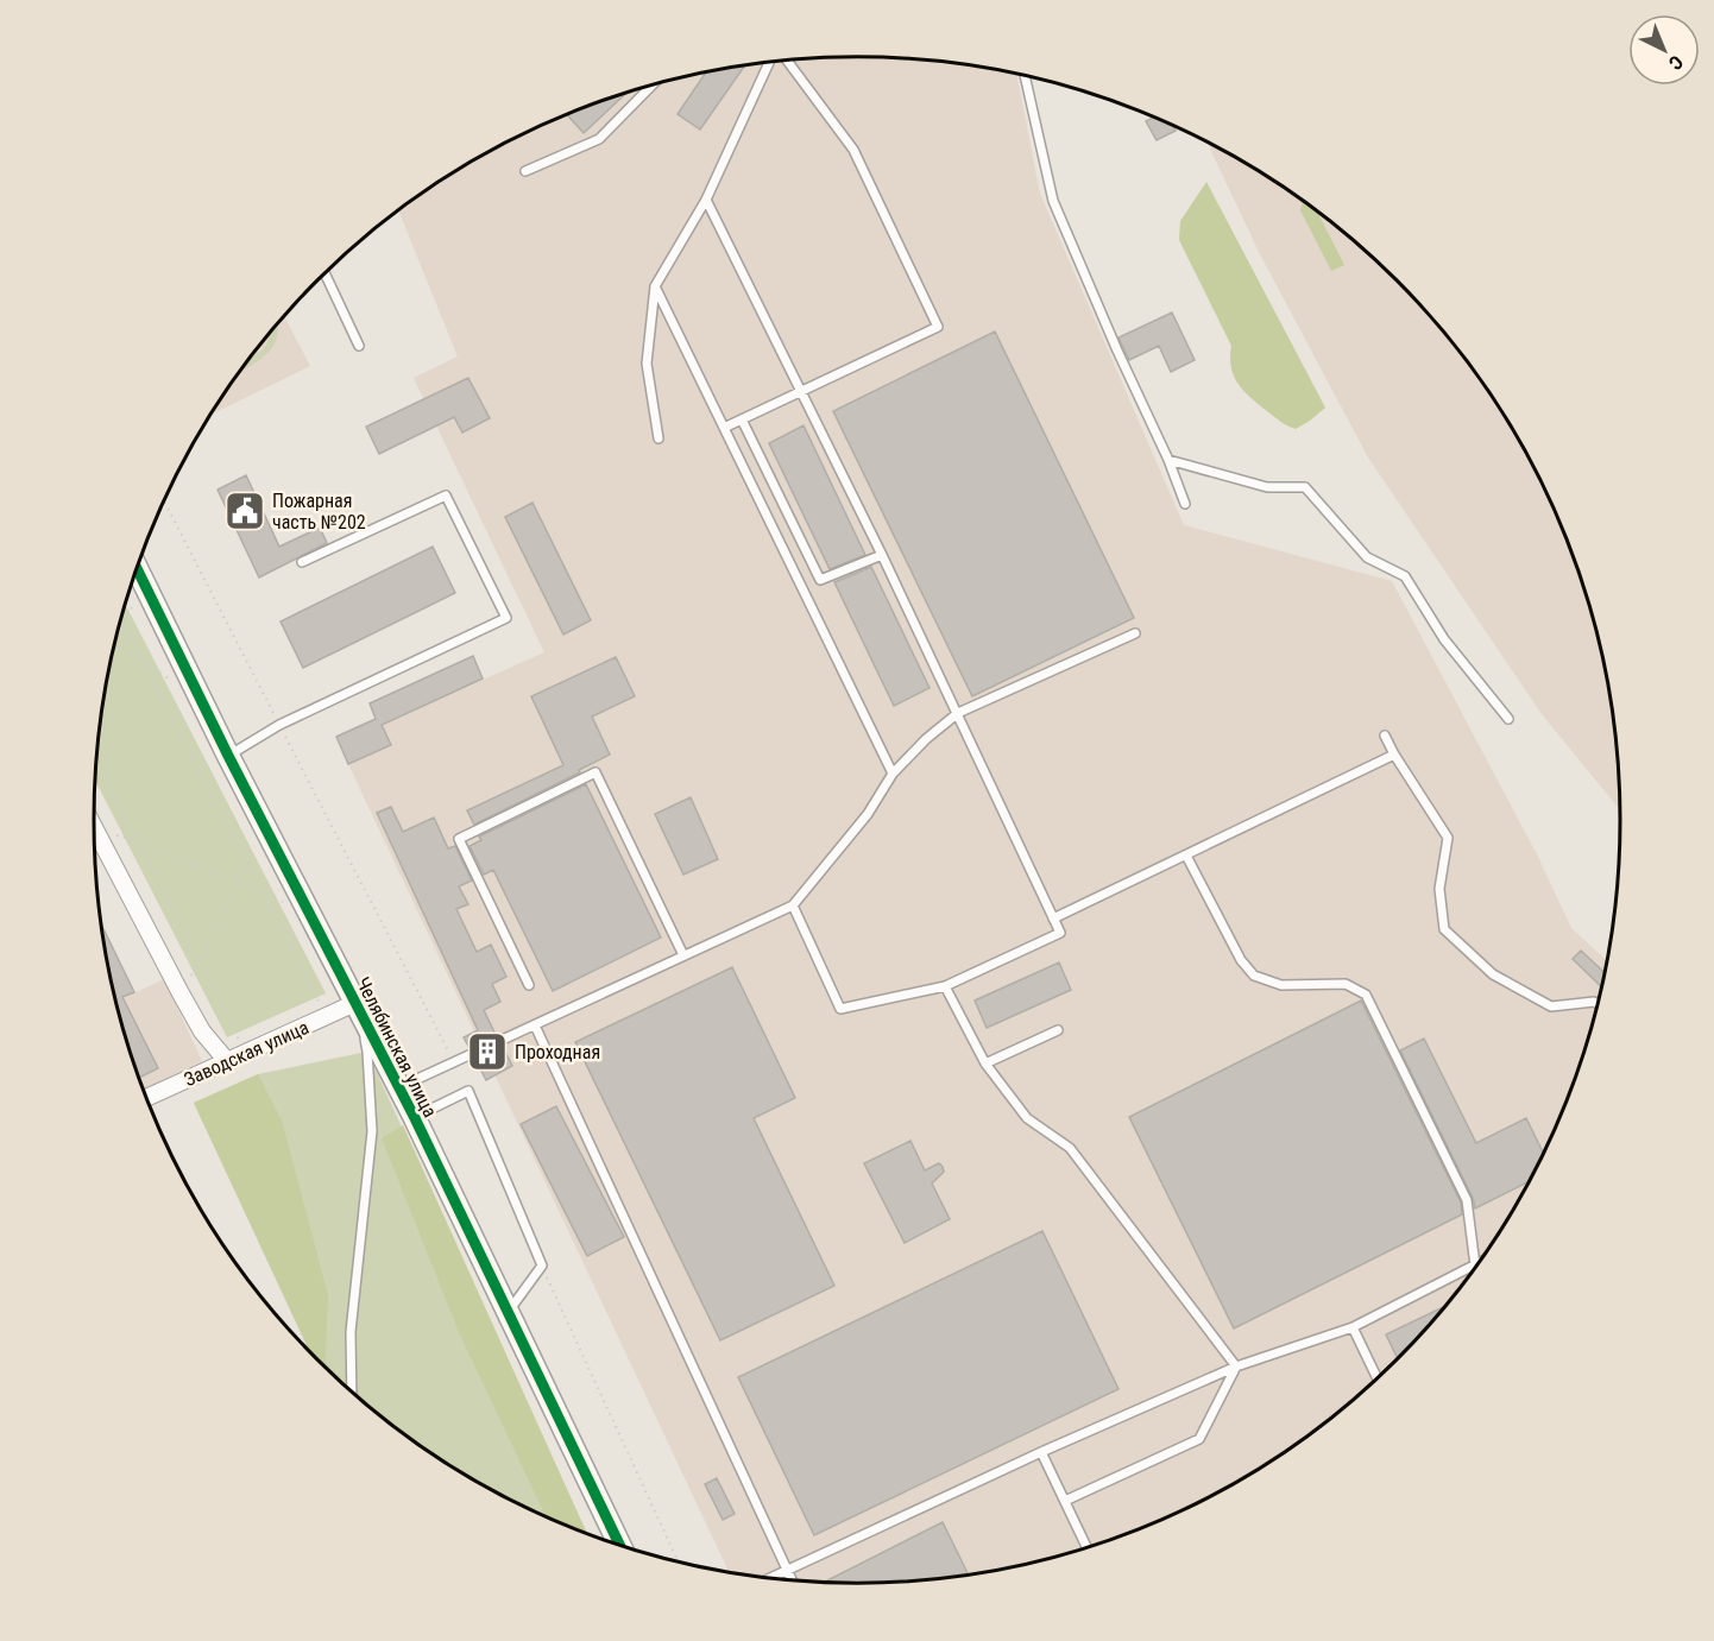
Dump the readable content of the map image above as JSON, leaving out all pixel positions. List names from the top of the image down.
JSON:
{
  "streets": {
    "street": ["Челябинская улица", "Заводская улица"]
  },
  "crossings": [
    ["Челябинская улица", "Заводская улица"]
  ],
  "places": {
    "public building": ["Пожарная часть №202"],
    "building": ["Проходная"]
  },
  "north": "bottom right"
}
